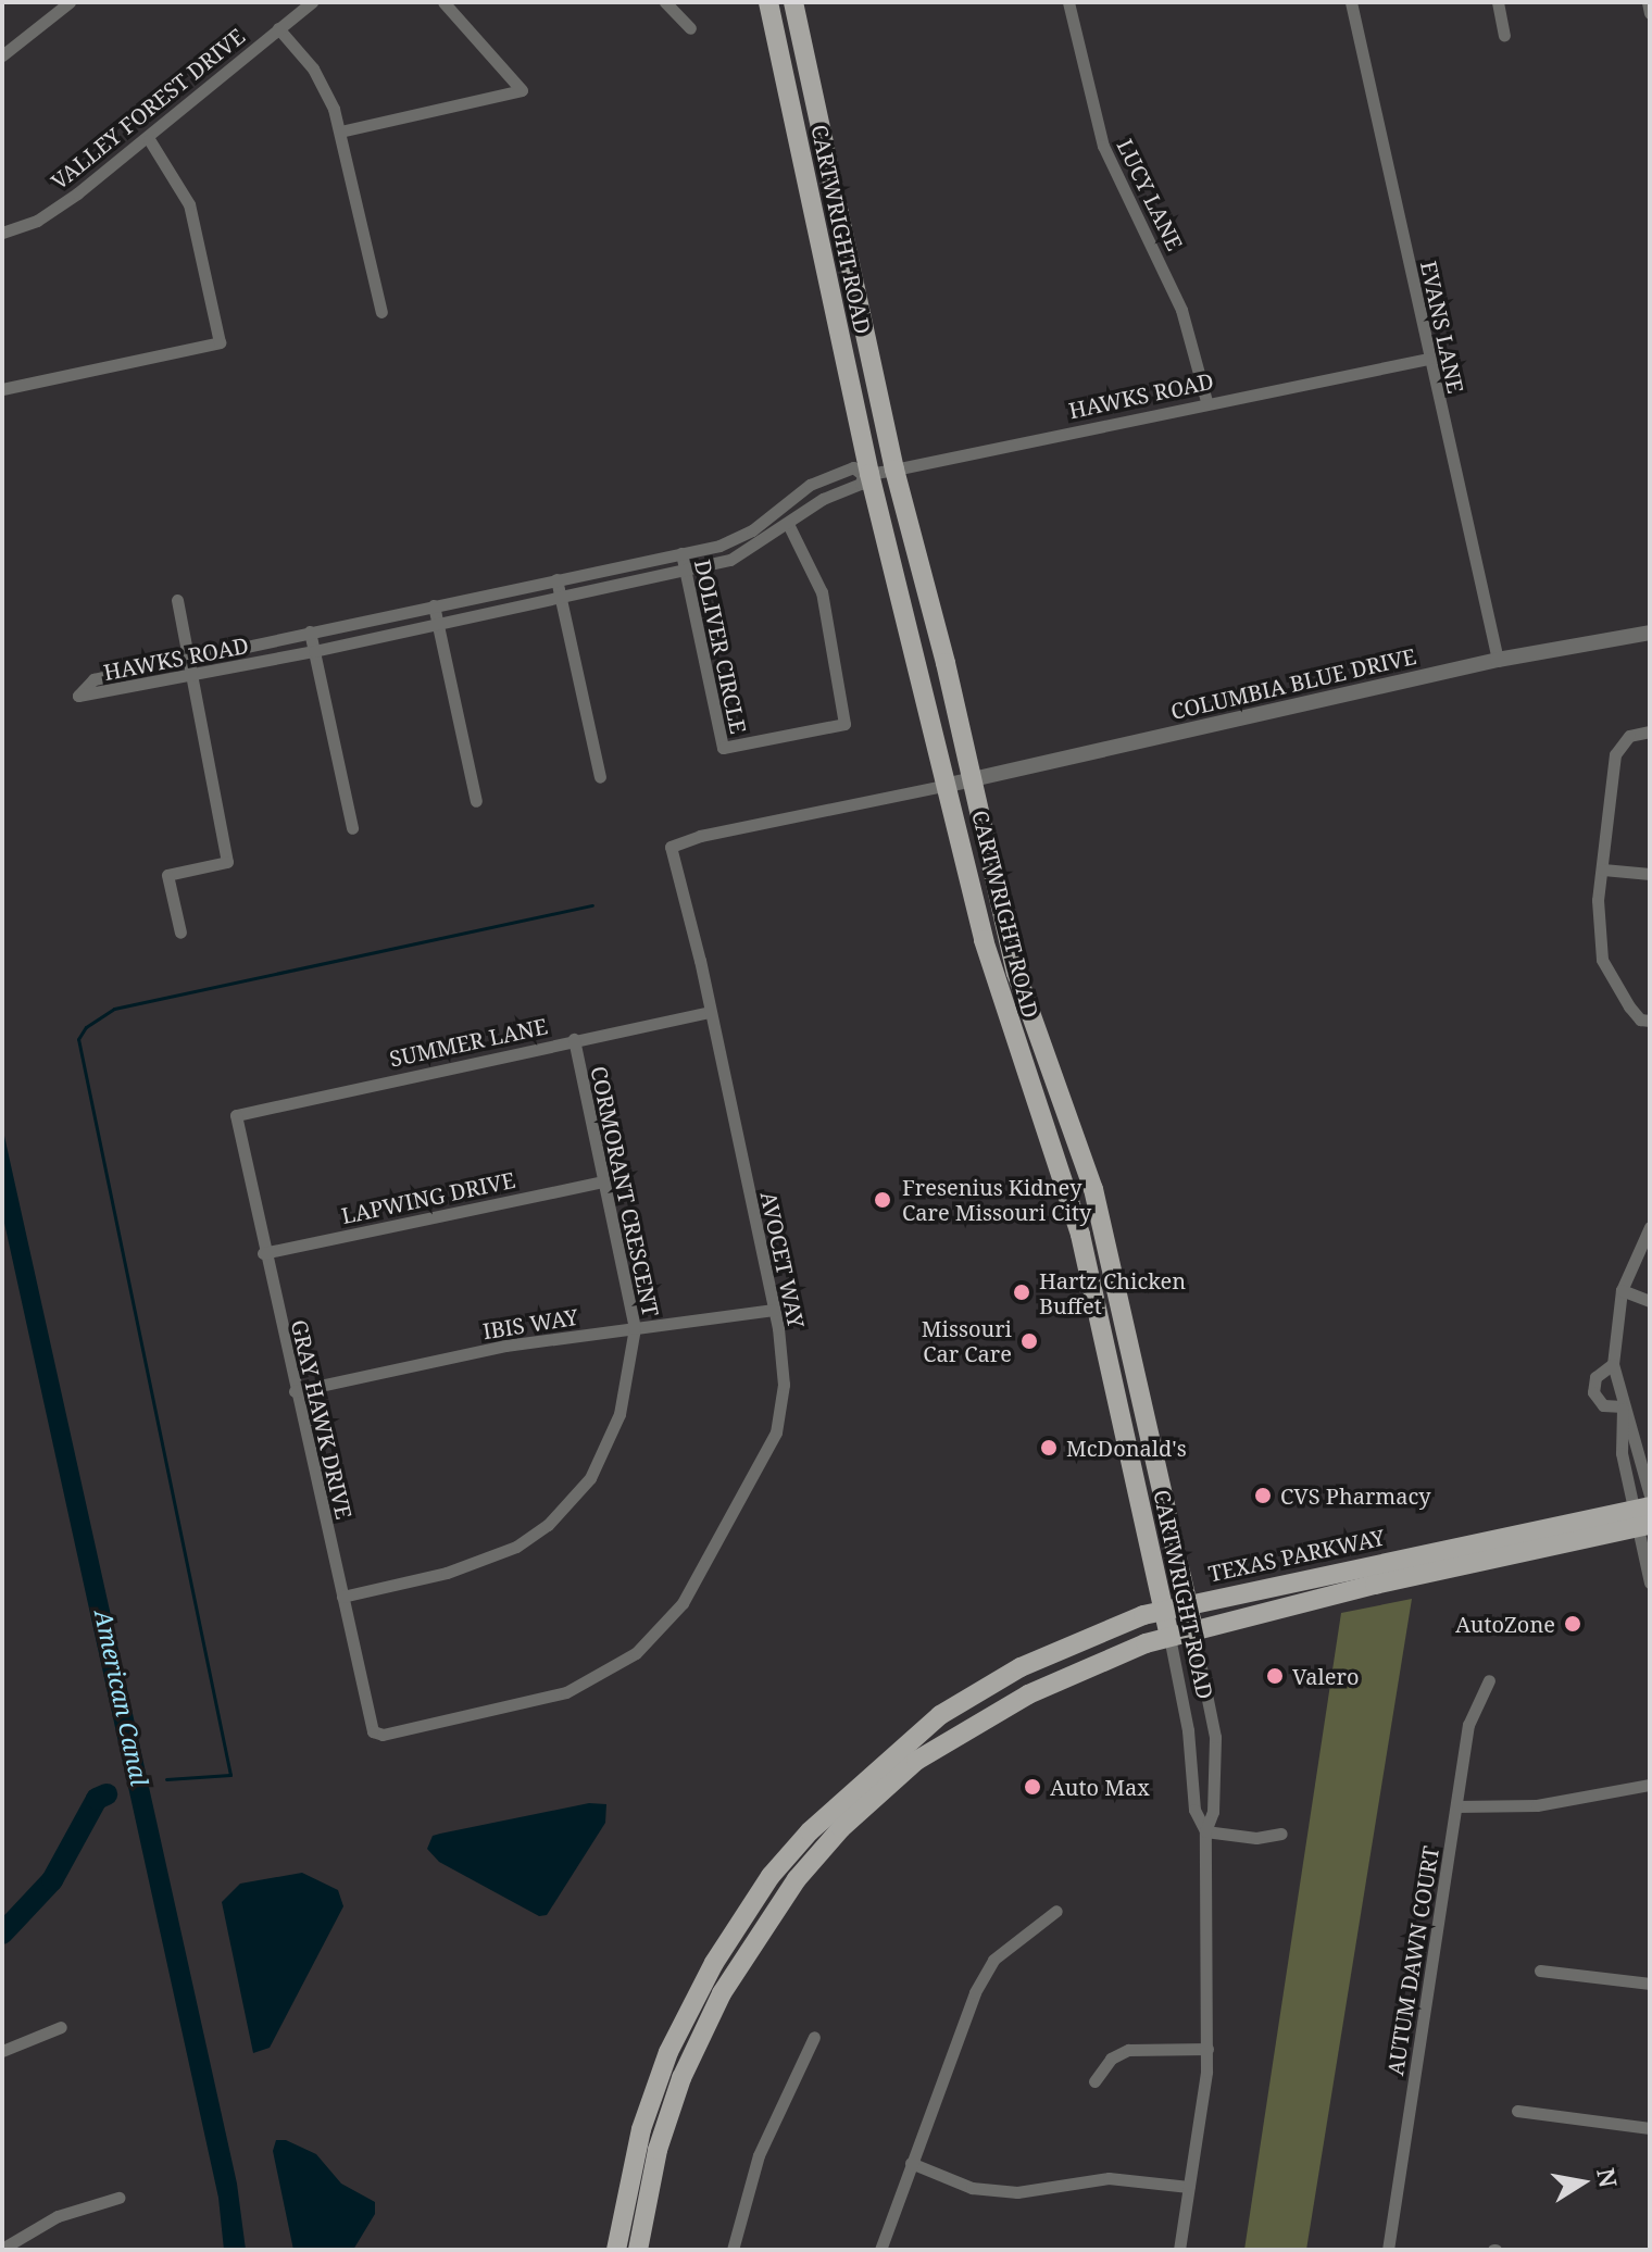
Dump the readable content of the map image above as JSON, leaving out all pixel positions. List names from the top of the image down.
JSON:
{
  "streets": {
    "main road": ["CARTWRIGHT ROAD", "TEXAS PARKWAY"],
    "street": [
      "VALLEY FOREST DRIVE",
      "LUCY LANE",
      "EVANS LANE",
      "HAWKS ROAD",
      "DOLIVER CIRCLE",
      "COLUMBIA BLUE DRIVE",
      "SUMMER LANE",
      "CORMORANT CRESCENT",
      "LAPWING DRIVE",
      "AVOCET WAY",
      "IBIS WAY",
      "GRAY HAWK DRIVE",
      "AUTUM DAWN COURT"
    ]
  },
  "crossings": [
    ["LUCY LANE", "HAWKS ROAD"],
    ["CARTWRIGHT ROAD", "HAWKS ROAD"],
    ["CARTWRIGHT ROAD", "COLUMBIA BLUE DRIVE"],
    ["CARTWRIGHT ROAD", "AVOCET WAY"],
    ["CARTWRIGHT ROAD", "TEXAS PARKWAY"],
    ["EVANS LANE", "HAWKS ROAD"],
    ["EVANS LANE", "COLUMBIA BLUE DRIVE"],
    ["HAWKS ROAD", "DOLIVER CIRCLE"],
    ["COLUMBIA BLUE DRIVE", "AVOCET WAY"],
    ["SUMMER LANE", "CORMORANT CRESCENT"],
    ["SUMMER LANE", "AVOCET WAY"],
    ["SUMMER LANE", "GRAY HAWK DRIVE"],
    ["CORMORANT CRESCENT", "LAPWING DRIVE"],
    ["CORMORANT CRESCENT", "IBIS WAY"],
    ["CORMORANT CRESCENT", "GRAY HAWK DRIVE"],
    ["LAPWING DRIVE", "GRAY HAWK DRIVE"],
    ["AVOCET WAY", "IBIS WAY"],
    ["AVOCET WAY", "GRAY HAWK DRIVE"],
    ["IBIS WAY", "GRAY HAWK DRIVE"]
  ],
  "water": ["American Canal"],
  "places": [
    "Fresenius Kidney Care Missouri City",
    "Hartz Chicken Buffet",
    "Missouri Car Care",
    "McDonald's",
    "CVS Pharmacy",
    "AutoZone",
    "Valero",
    "Auto Max"
  ],
  "north": "right"
}
